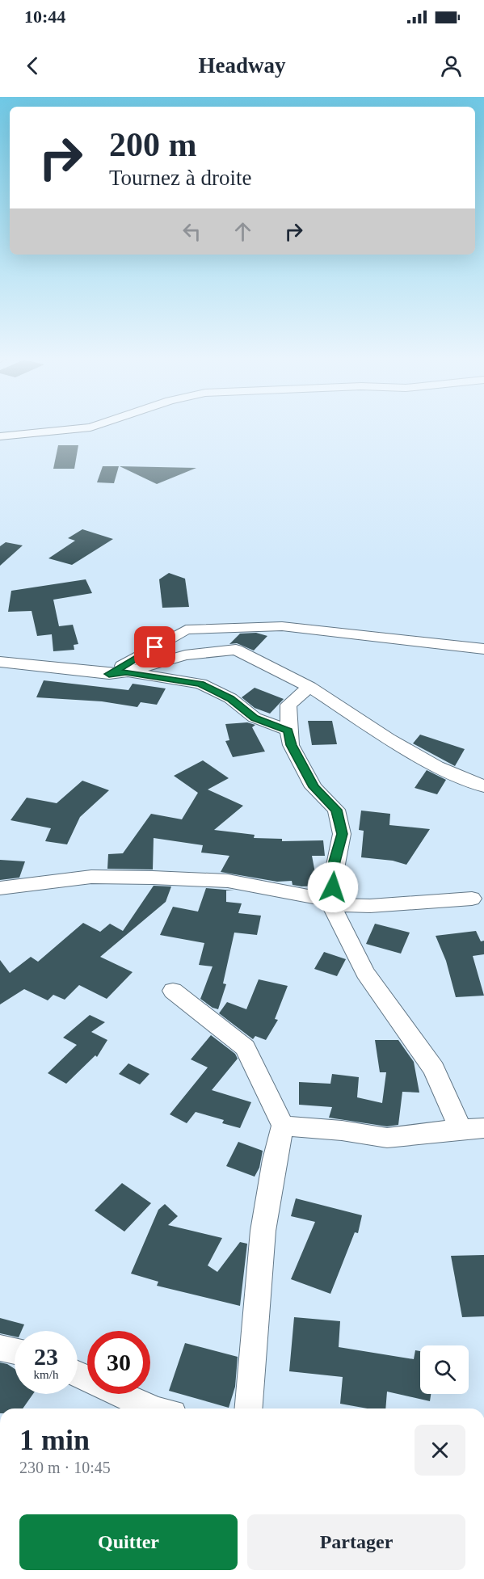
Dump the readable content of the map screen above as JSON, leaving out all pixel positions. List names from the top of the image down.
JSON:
{
  "page": {
    "status": "10:44",
    "header": "Headway",
    "turn": ["200 m", "Tournez à droite"],
    "speed": "23 km/h",
    "limit": "30",
    "heading": ["1 min", "230 m · 10:45"],
    "buttons": ["Quitter", "Partager"]
  }
}
